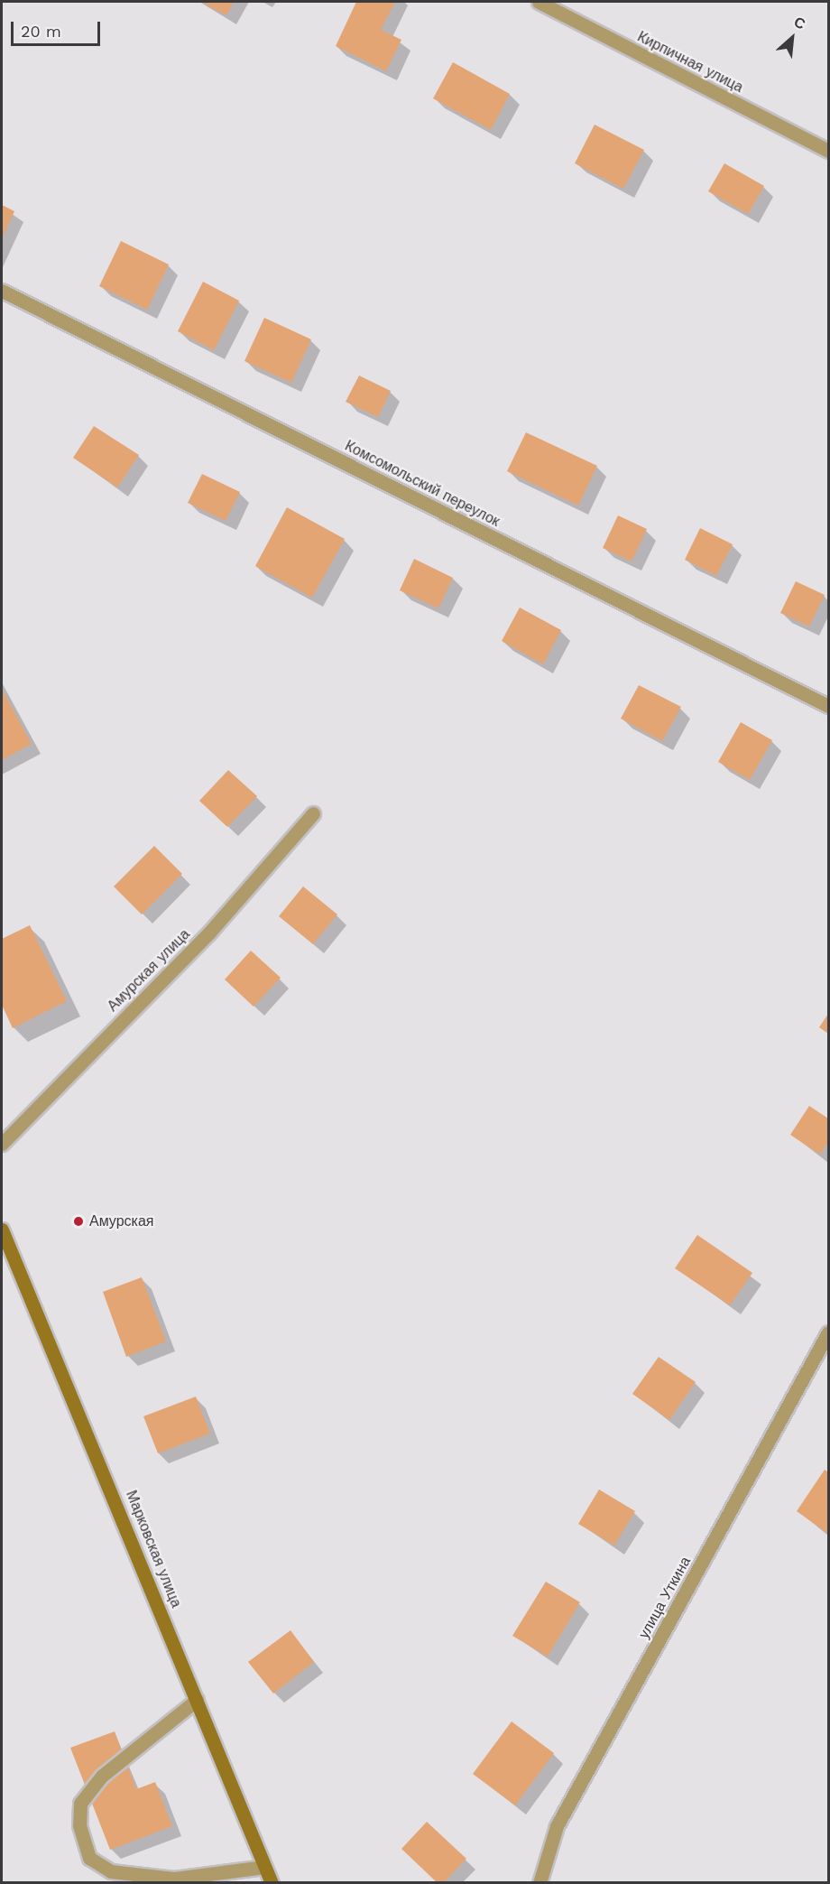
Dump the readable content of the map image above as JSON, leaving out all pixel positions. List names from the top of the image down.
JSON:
{
  "streets": {
    "main road": ["Марковская улица"],
    "street": [
      "Кирпичная улица",
      "Комсомольский переулок",
      "Амурская улица",
      "улица Уткина"
    ]
  },
  "places": ["Амурская"],
  "scale_bar": "20 m",
  "north": "top right"
}
